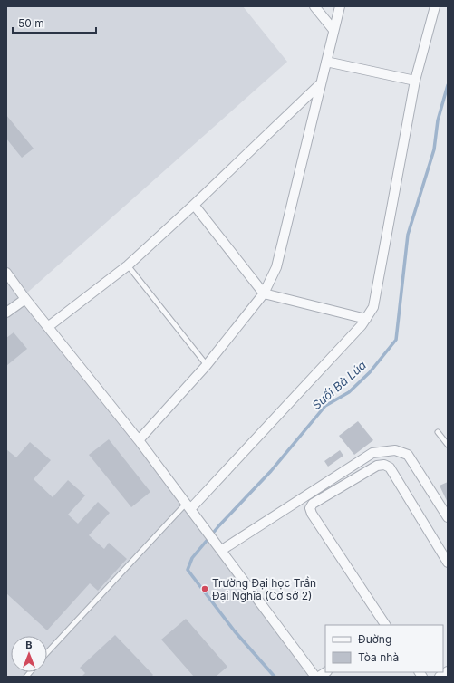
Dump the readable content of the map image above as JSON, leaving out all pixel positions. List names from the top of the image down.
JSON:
{
  "water": ["Suối Bà Lúa"],
  "places": ["Trường Đại học Trần Đại Nghĩa (Cơ sở 2)"],
  "legend": ["Đường", "Tòa nhà"],
  "scale_bar": "50 m",
  "north": "top"
}
